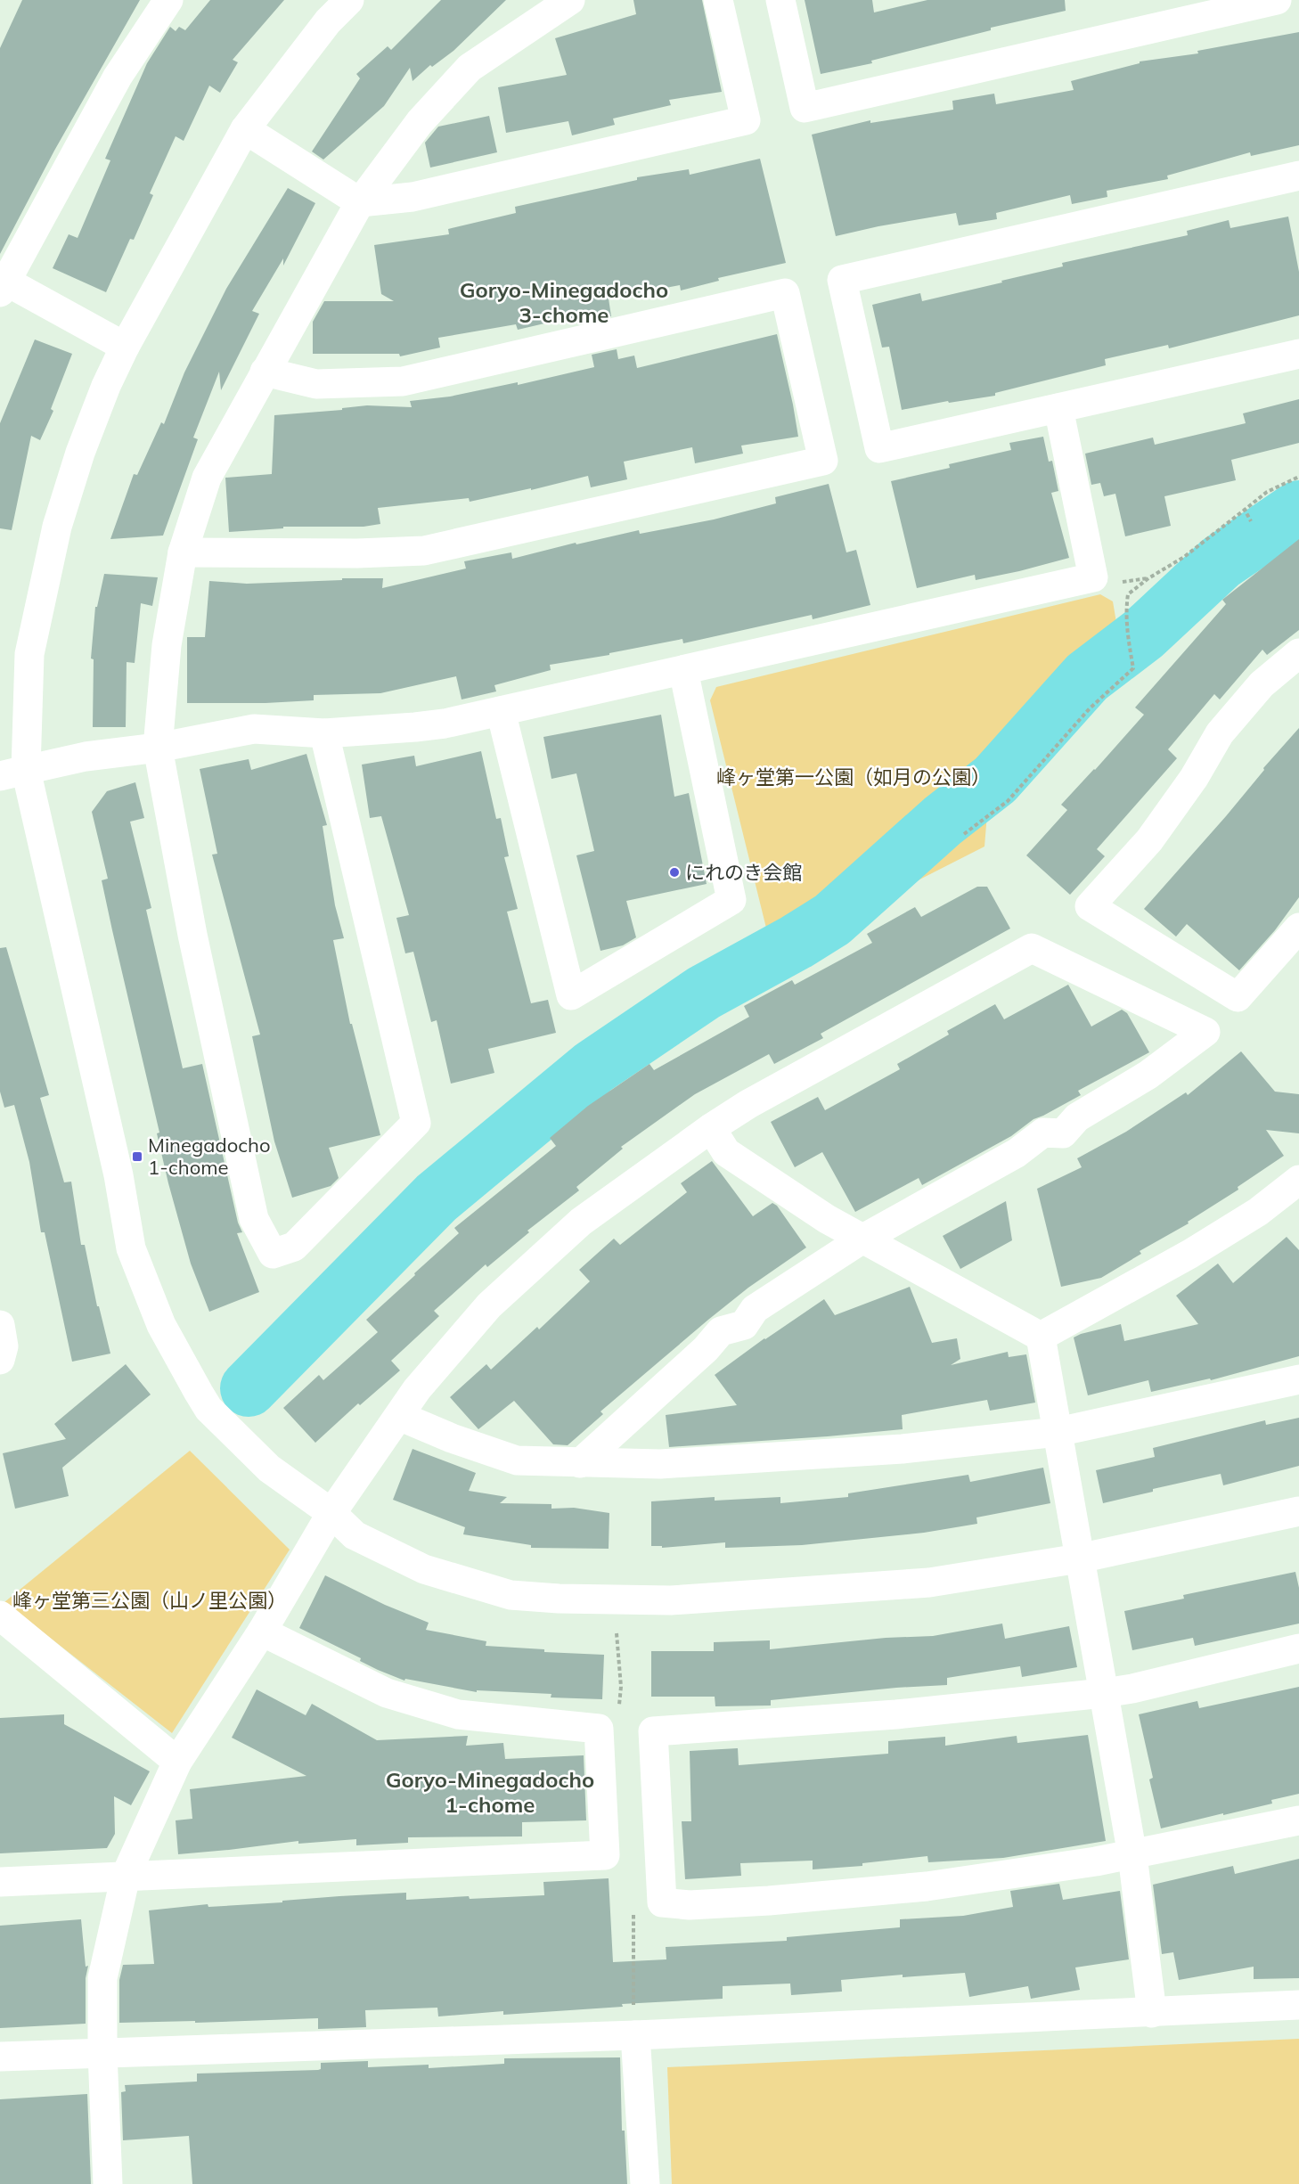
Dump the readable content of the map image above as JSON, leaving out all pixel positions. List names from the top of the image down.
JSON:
{
  "districts": ["Goryo-Minegadocho 3-chome", "Goryo-Minegadocho 1-chome"],
  "parks": ["峰ヶ堂第一公園（如月の公園）", "峰ヶ堂第三公園（山ノ里公園）"],
  "places": {
    "other": ["にれのき会館"],
    "transit": ["Minegadocho 1-chome"]
  }
}
